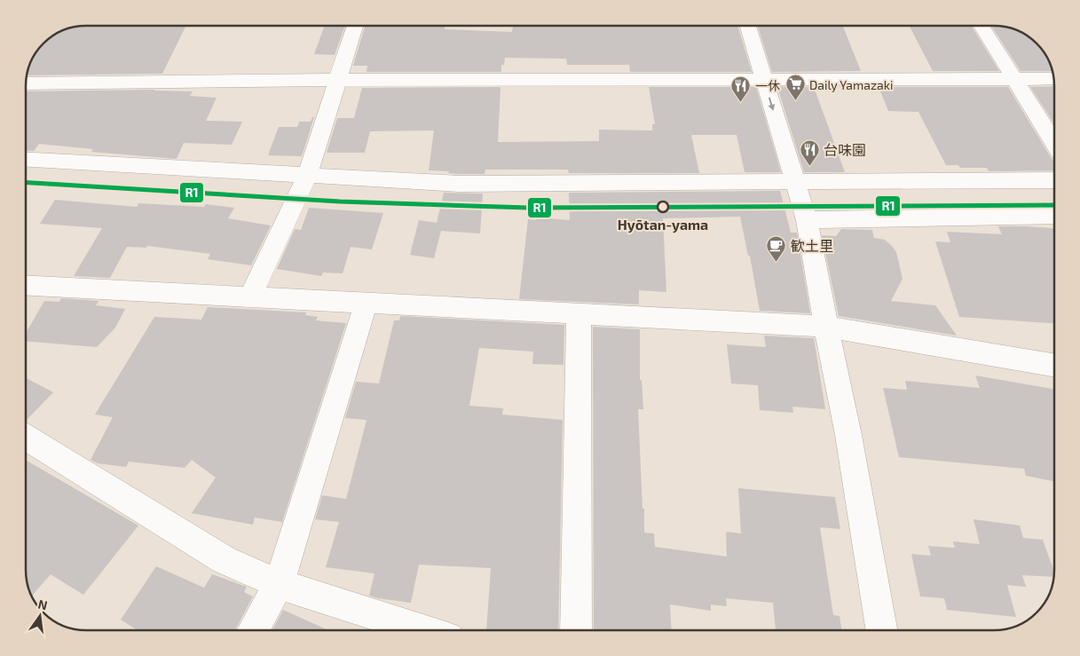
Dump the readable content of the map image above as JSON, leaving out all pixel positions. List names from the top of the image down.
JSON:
{
  "places": {
    "supermarket": ["Daily Yamazaki"],
    "restaurant": ["一休", "台味園"],
    "other": ["Hyōtan-yama"],
    "cafe": ["歓土里"]
  },
  "lines": ["transit line R1"],
  "north": "top"
}
